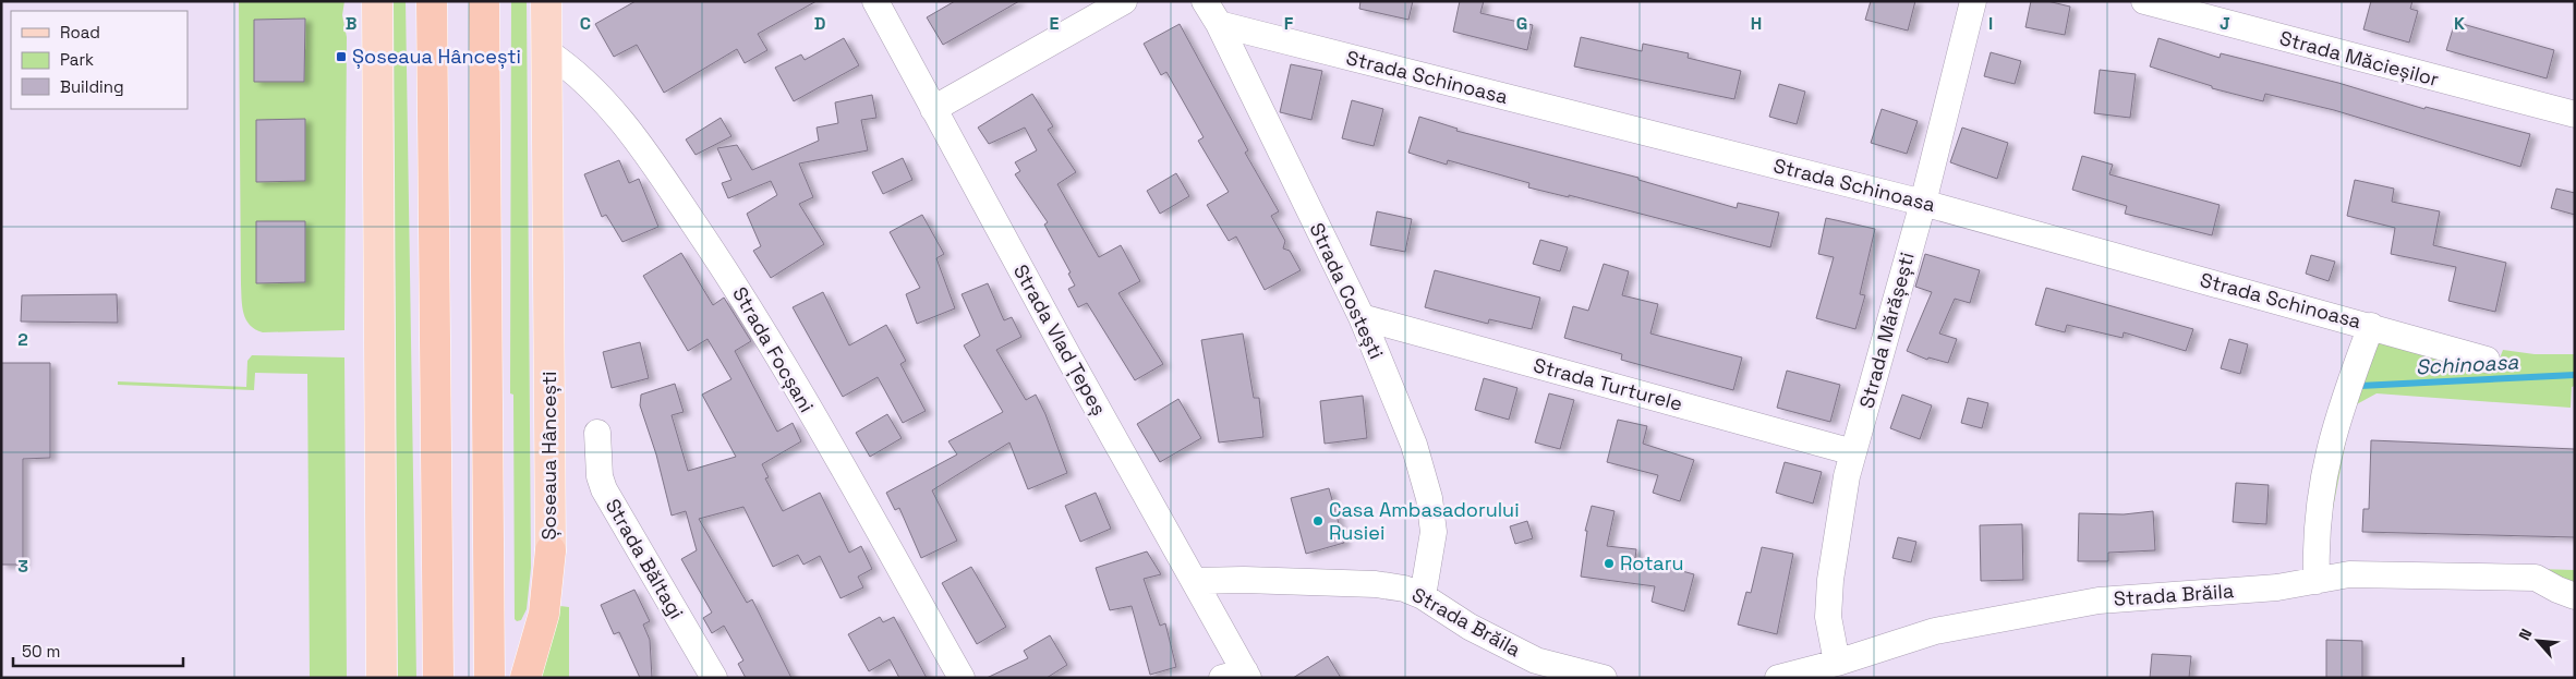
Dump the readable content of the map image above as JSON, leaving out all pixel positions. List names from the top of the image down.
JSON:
{
  "streets": {
    "highway": ["Șoseaua Hâncești"],
    "street": [
      "Strada Măcieșilor",
      "Strada Schinoasa",
      "Strada Costești",
      "Strada Mărășești",
      "Strada Vlad Țepeș",
      "Strada Focșani",
      "Strada Turturele",
      "Strada Băltagi",
      "Strada Brăila"
    ]
  },
  "crossings": [
    ["Strada Schinoasa", "Strada Costești"],
    ["Strada Schinoasa", "Strada Mărășești"],
    ["Strada Costești", "Strada Turturele"],
    ["Strada Costești", "Strada Brăila"],
    ["Strada Mărășești", "Strada Turturele"],
    ["Strada Mărășești", "Strada Brăila"],
    ["Strada Vlad Țepeș", "Strada Brăila"],
    ["Strada Focșani", "Șoseaua Hâncești"]
  ],
  "water": ["Schinoasa"],
  "places": {
    "transit": ["Șoseaua Hâncești"],
    "other": ["Casa Ambasadorului Rusiei", "Rotaru"]
  },
  "legend": ["Road", "Park", "Building"],
  "scale_bar": "50 m",
  "north": "top left",
  "grid": {
    "columns": [
      "B",
      "C",
      "D",
      "E",
      "F",
      "G",
      "H",
      "I",
      "J",
      "K"
    ],
    "rows": ["2", "3"]
  }
}
